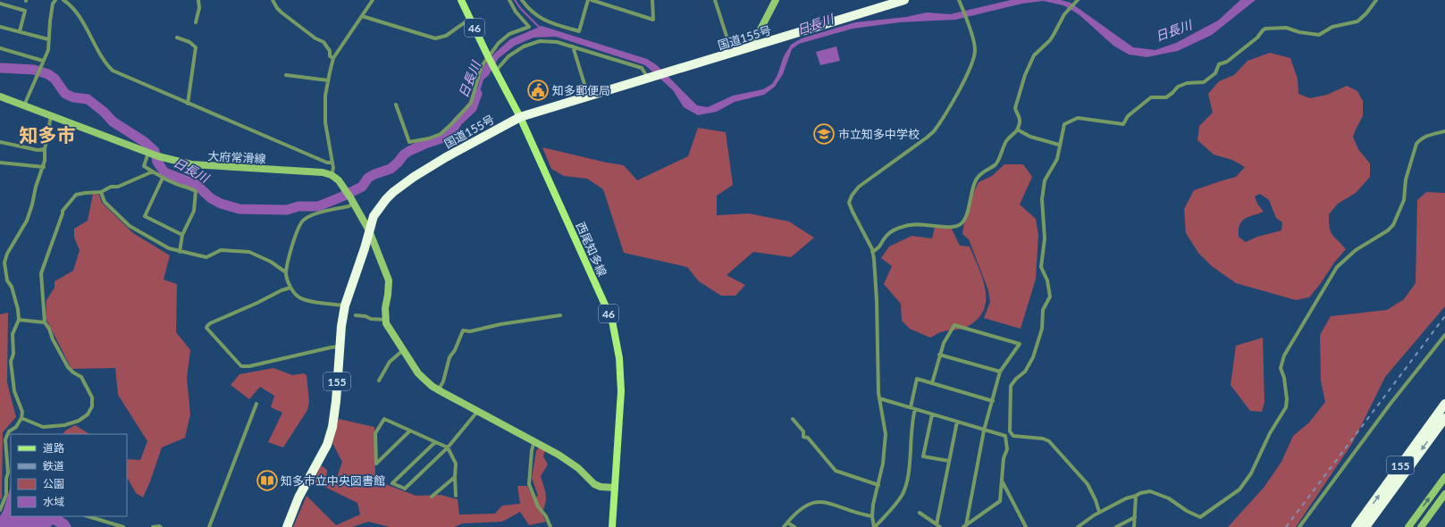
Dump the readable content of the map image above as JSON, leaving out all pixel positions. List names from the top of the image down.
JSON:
{
  "streets": {
    "highway": ["国道155号", "155"],
    "main road": ["46", "西尾知多線"],
    "street": ["大府常滑線"]
  },
  "crossings": [
    ["国道155号", "西尾知多線"]
  ],
  "districts": ["知多市"],
  "water": ["日長川"],
  "places": {
    "public building": ["知多郵便局"],
    "school or university": ["市立知多中学校"],
    "library": ["知多市立中央図書館"]
  },
  "legend": [
    "道路",
    "鉄道",
    "公園",
    "水域"
  ]
}
